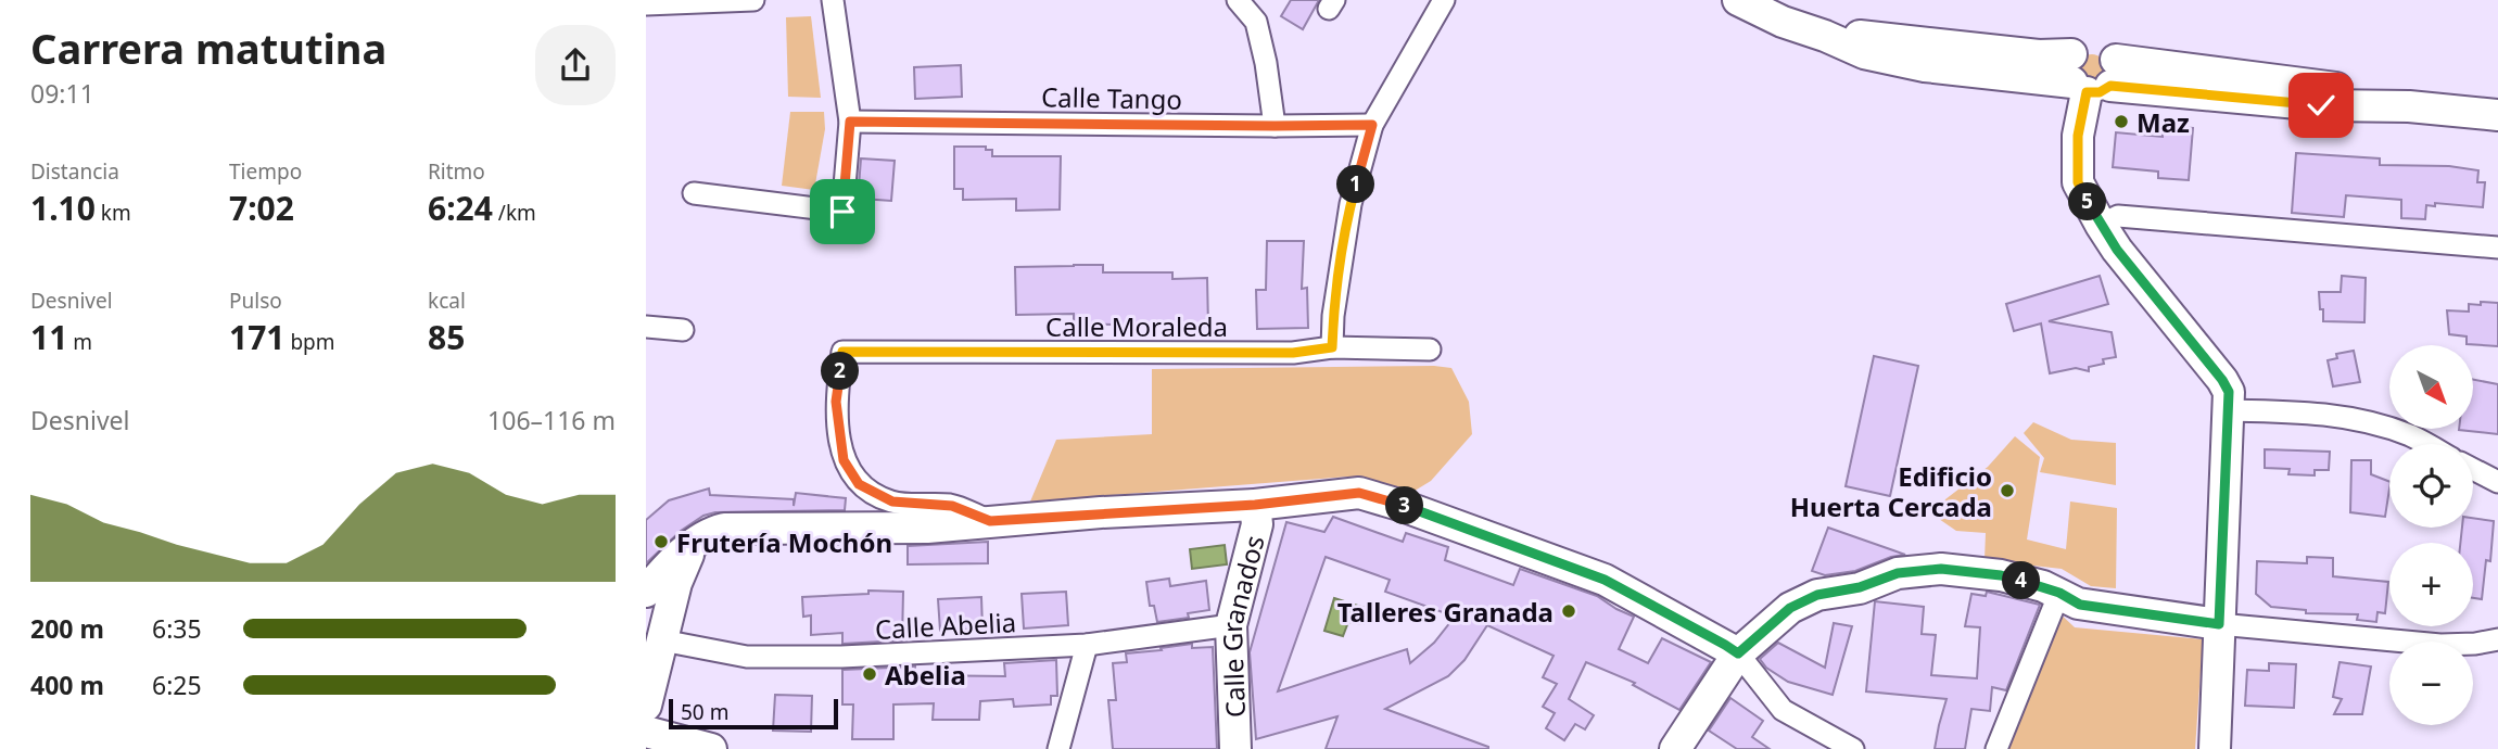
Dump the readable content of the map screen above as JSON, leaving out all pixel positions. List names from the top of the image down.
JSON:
{
  "streets": {
    "street": [
      "Calle Tango",
      "Calle Moraleda",
      "Calle Abelia",
      "Calle Granados"
    ]
  },
  "crossings": [
    ["Calle Abelia", "Calle Granados"]
  ],
  "places": [
    "Maz",
    "Edificio Huerta Cercada",
    "Frutería Mochón",
    "Talleres Granada",
    "Abelia"
  ],
  "scale_bar": "50 m",
  "north": "bottom right",
  "page": {
    "heading": ["Carrera matutina", "09:11"],
    "stats": [
      ["Distancia", "1.10 km"],
      ["Tiempo", "7:02"],
      ["Ritmo", "6:24 /km"],
      ["Desnivel", "11 m"],
      ["Pulso", "171 bpm"],
      ["kcal", "85"]
    ],
    "pins": [
      "1",
      "5",
      "2",
      "3",
      "4"
    ],
    "map_buttons": ["+", "−"],
    "chart": ["Desnivel", "106–116 m"],
    "list": [
      {
        "name": "200 m",
        "note": "6:35"
      },
      {
        "name": "400 m",
        "note": "6:25"
      }
    ],
    "scale": "50 m"
  }
}
